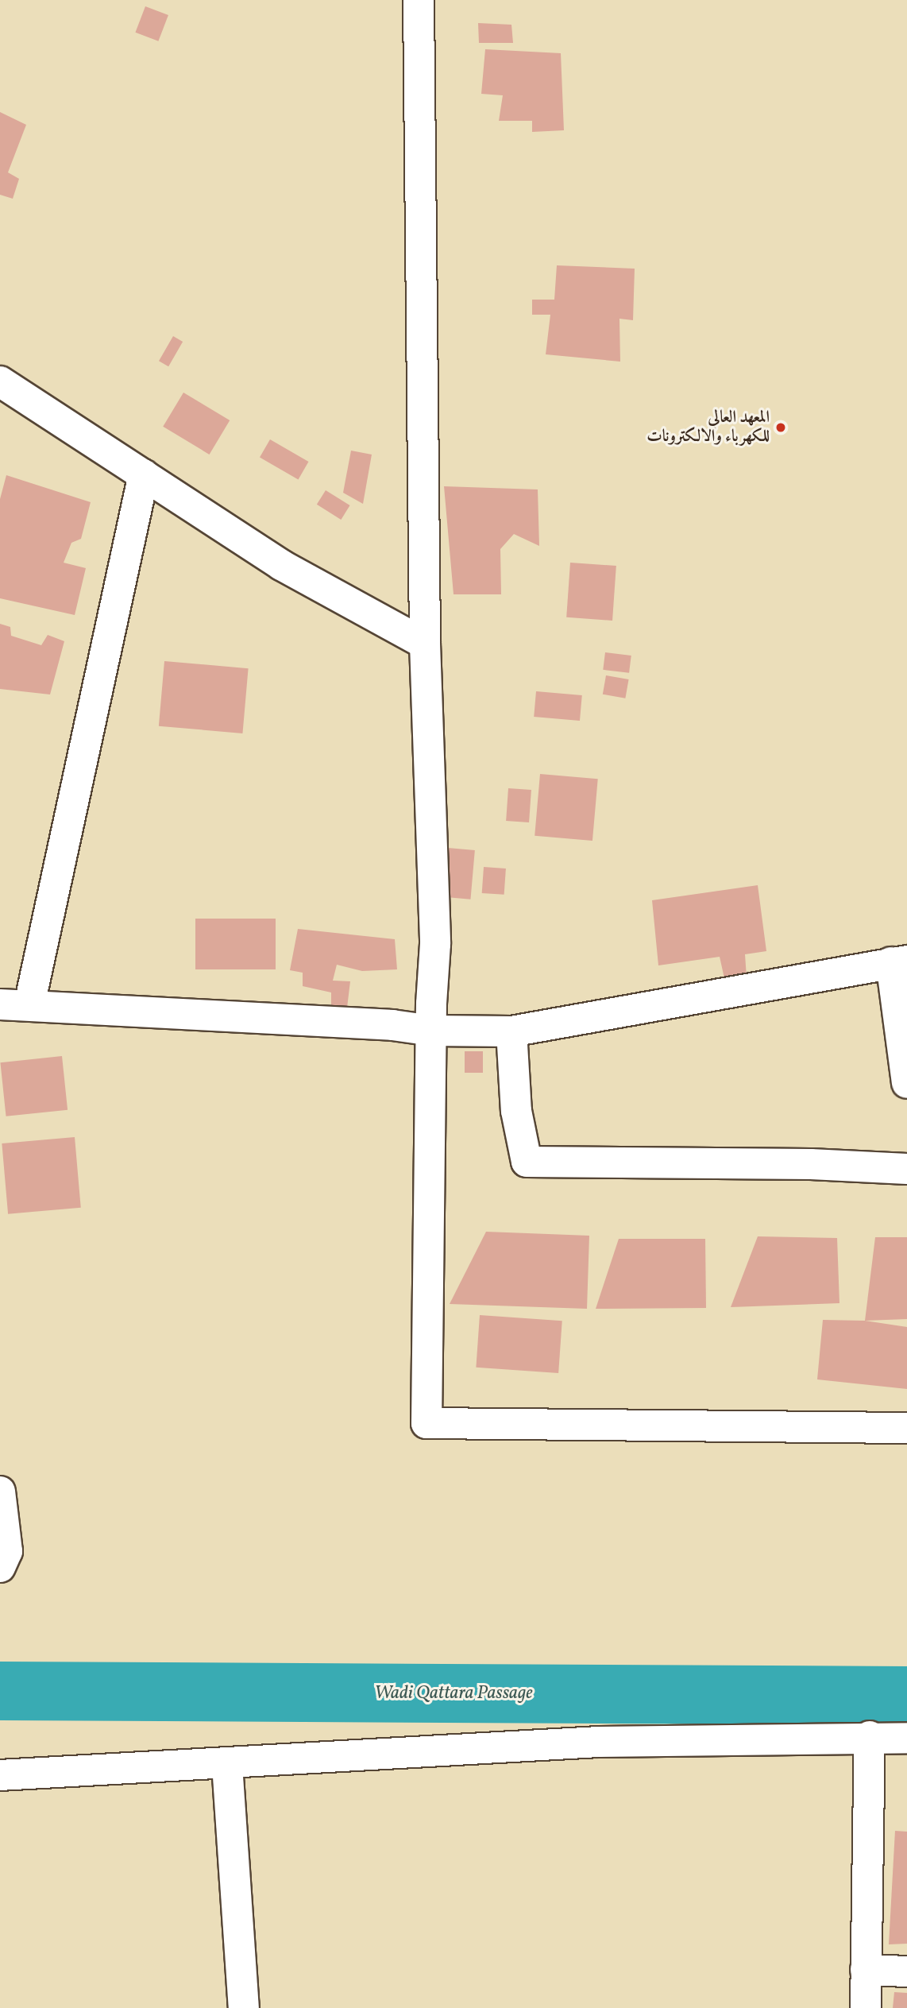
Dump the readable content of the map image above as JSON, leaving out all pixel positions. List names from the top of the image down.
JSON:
{
  "water": ["Wadi Qattara Passage"],
  "places": ["المعهد العالي للكهرباء والالكترونات"]
}
